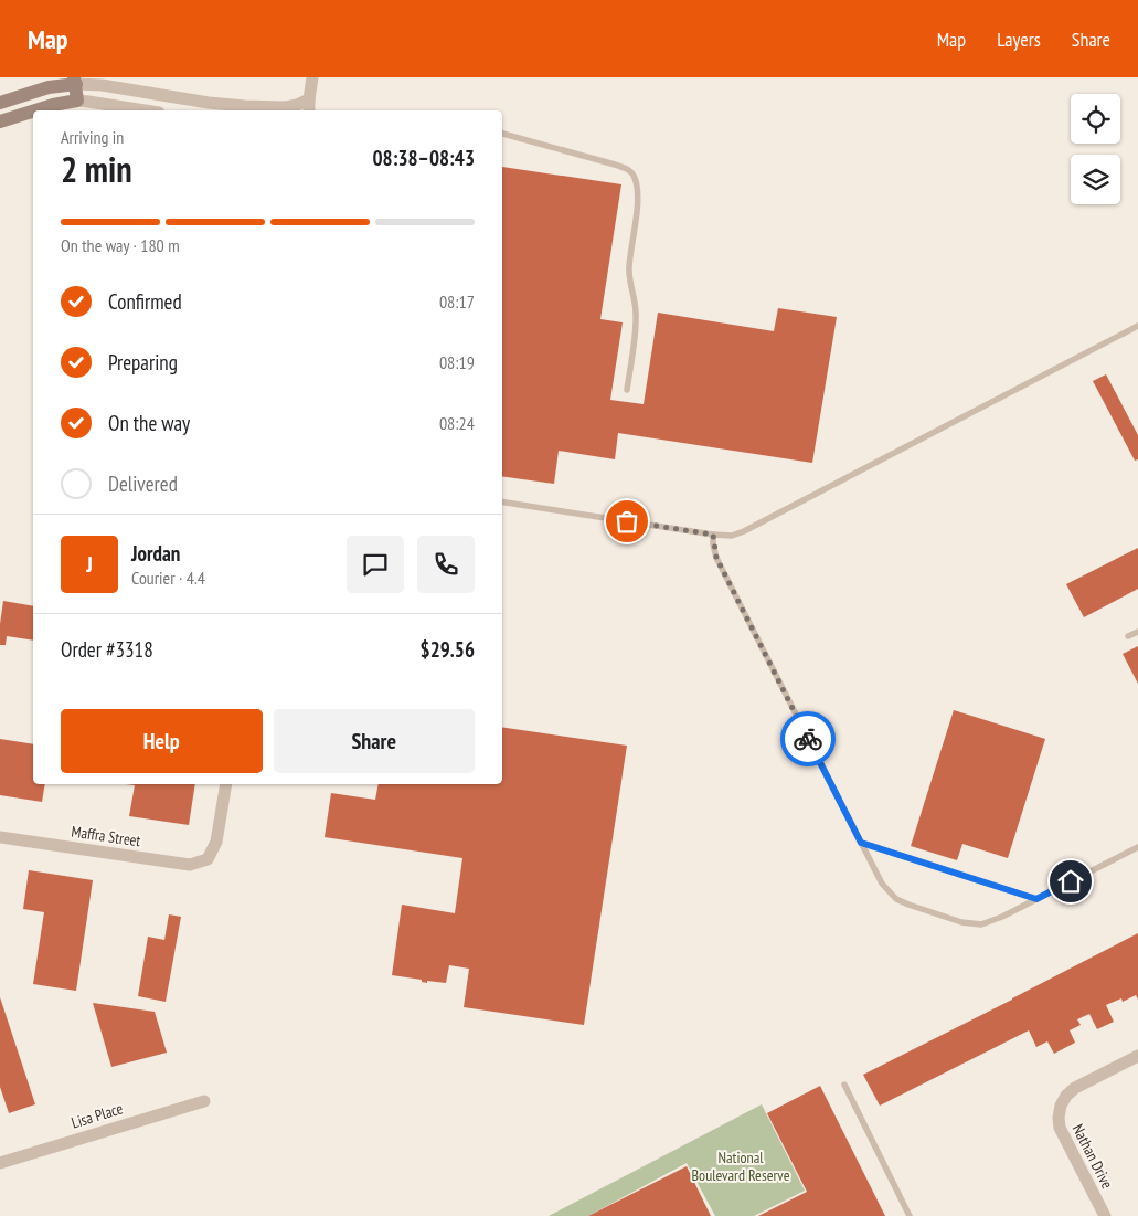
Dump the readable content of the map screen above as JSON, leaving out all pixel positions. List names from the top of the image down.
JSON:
{
  "streets": {
    "street": ["Maffra Street", "Lisa Place", "Nathan Drive"]
  },
  "parks": ["National Boulevard Reserve"],
  "page": {
    "header": "Map",
    "nav": ["Map", "Layers", "Share"],
    "heading": ["2 min", "Arriving in", "08:38–08:43"],
    "panel": [
      "Jordan",
      "Courier · 4.4",
      "Order #3318",
      "$29.56"
    ],
    "bar": "On the way · 180 m",
    "list": [
      ["Confirmed", "08:17"],
      ["Preparing", "08:19"],
      ["On the way", "08:24"],
      "Delivered"
    ],
    "round": "J",
    "buttons": ["Help", "Share"]
  }
}
